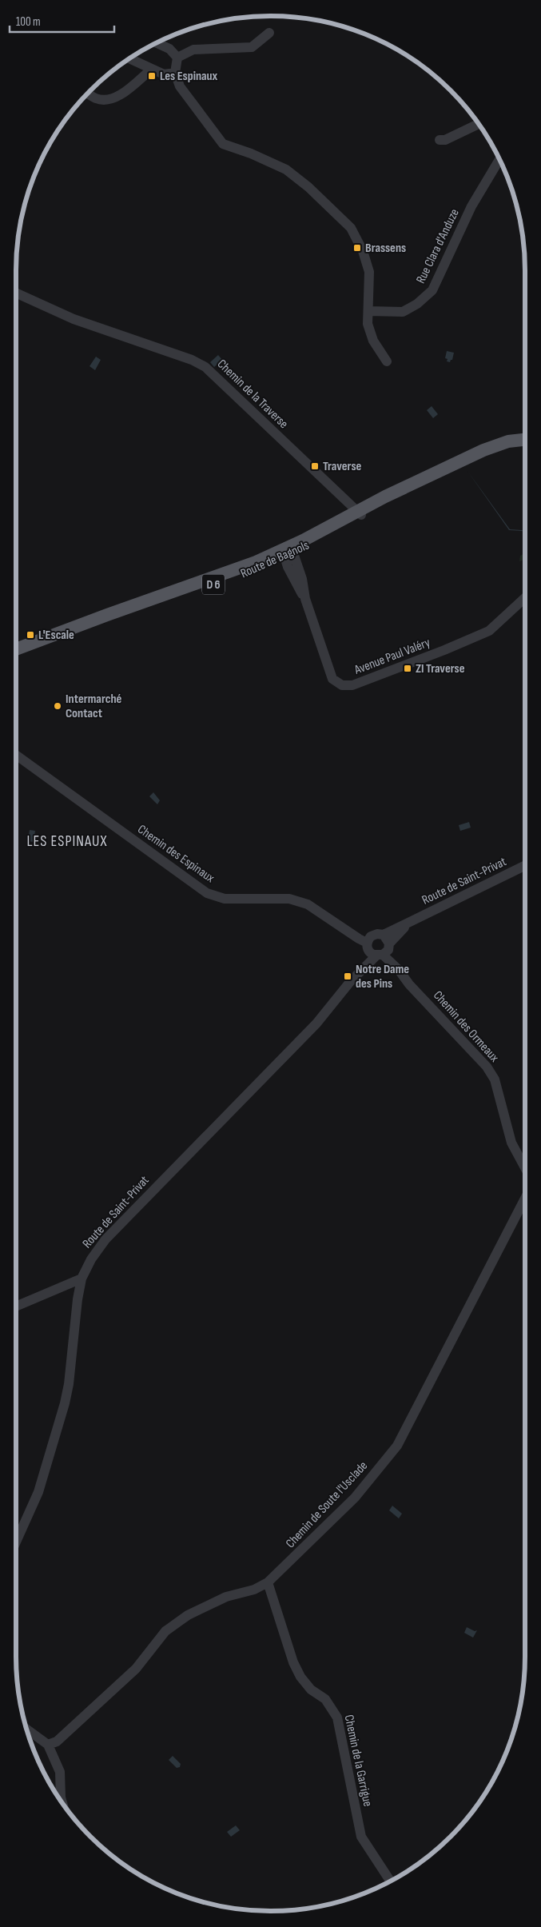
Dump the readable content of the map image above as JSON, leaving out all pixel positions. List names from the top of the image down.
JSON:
{
  "streets": {
    "main road": ["Route de Bagnols", "D 6"],
    "street": [
      "Rue Clara d'Anduze",
      "Chemin de la Traverse",
      "Avenue Paul Valéry",
      "Chemin des Espinaux",
      "Route de Saint-Privat",
      "Chemin des Ormeaux",
      "Chemin de Soute l'Usclade",
      "Chemin de la Garrigue"
    ]
  },
  "crossings": [
    ["Chemin de la Traverse", "Route de Bagnols"],
    ["Route de Bagnols", "D 6"],
    ["Route de Bagnols", "Avenue Paul Valéry"],
    ["Chemin des Espinaux", "Route de Saint-Privat"],
    ["Chemin des Espinaux", "Chemin des Ormeaux"],
    ["Route de Saint-Privat", "Chemin des Ormeaux"],
    ["Chemin de Soute l'Usclade", "Chemin de la Garrigue"]
  ],
  "districts": ["LES ESPINAUX"],
  "places": {
    "transit": [
      "Les Espinaux",
      "Brassens",
      "Traverse",
      "L'Escale",
      "ZI Traverse",
      "Notre Dame des Pins"
    ],
    "other": ["Intermarché Contact"]
  },
  "scale_bar": "100 m"
}
